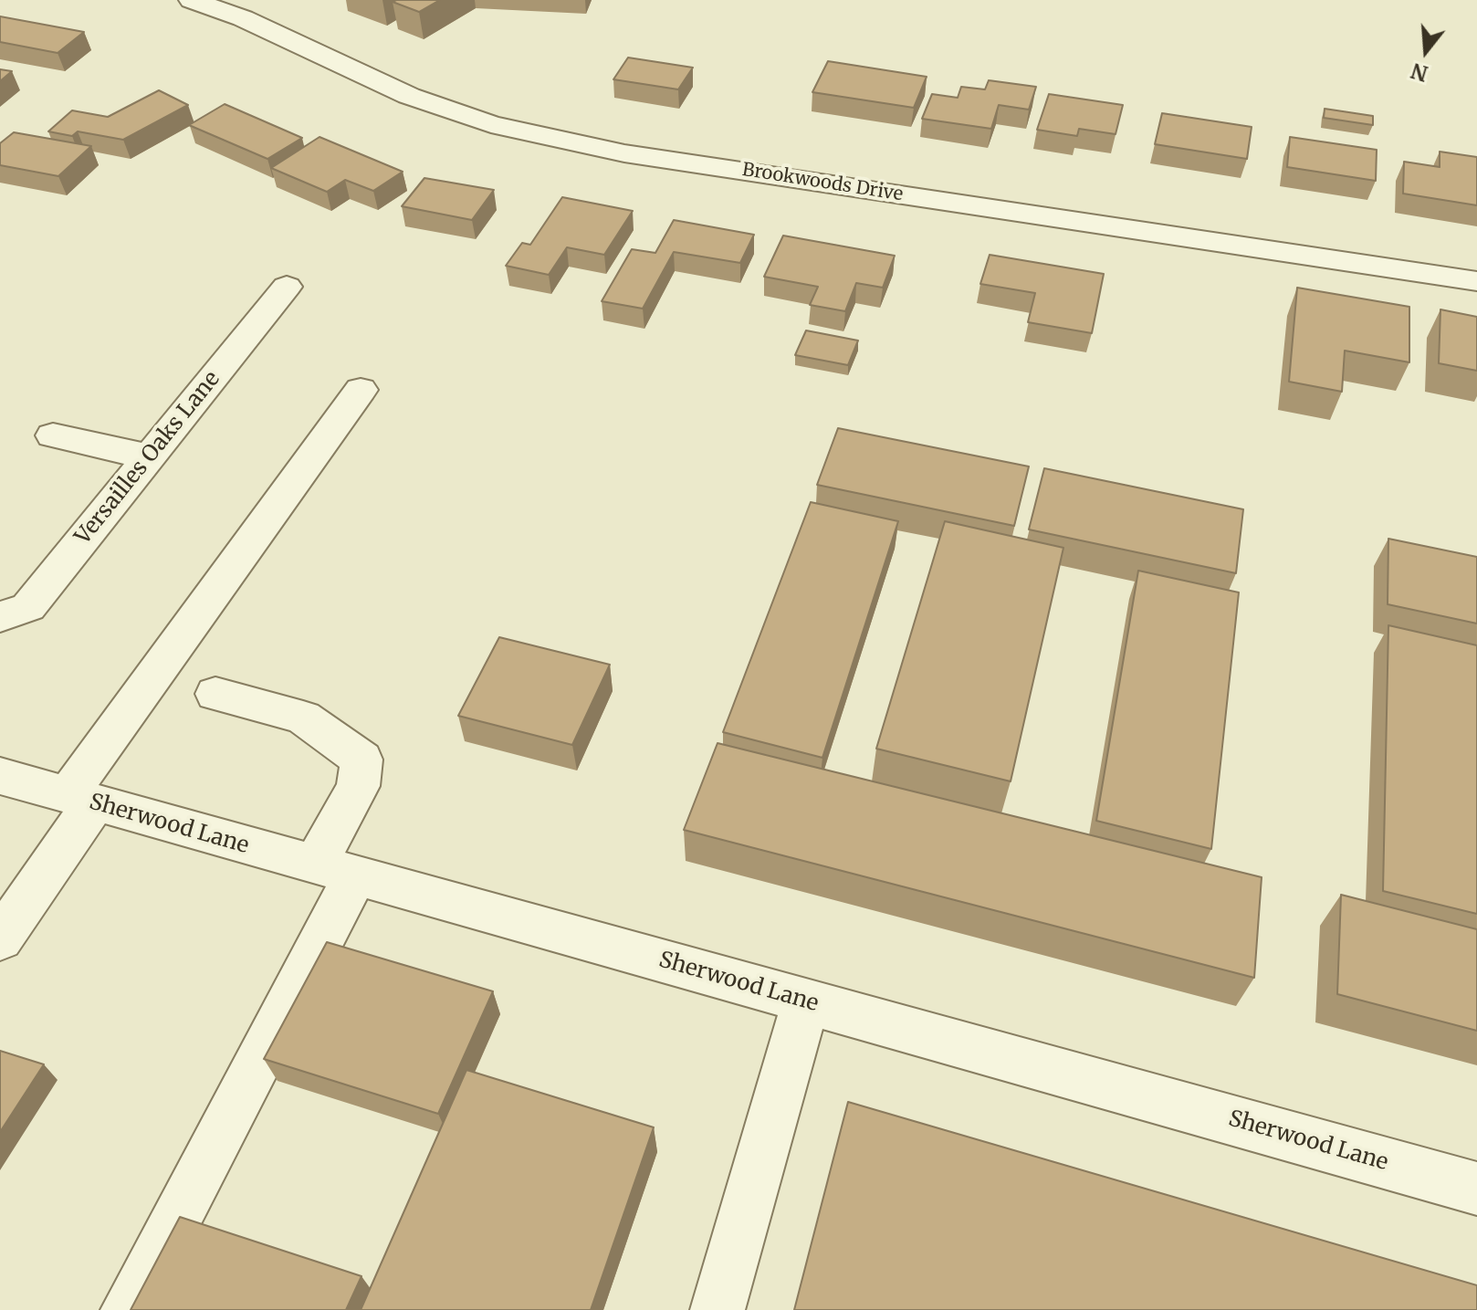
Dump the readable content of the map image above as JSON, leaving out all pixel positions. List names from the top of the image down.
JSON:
{
  "streets": {
    "street": ["Brookwoods Drive", "Versailles Oaks Lane", "Sherwood Lane"]
  },
  "north": "bottom"
}
